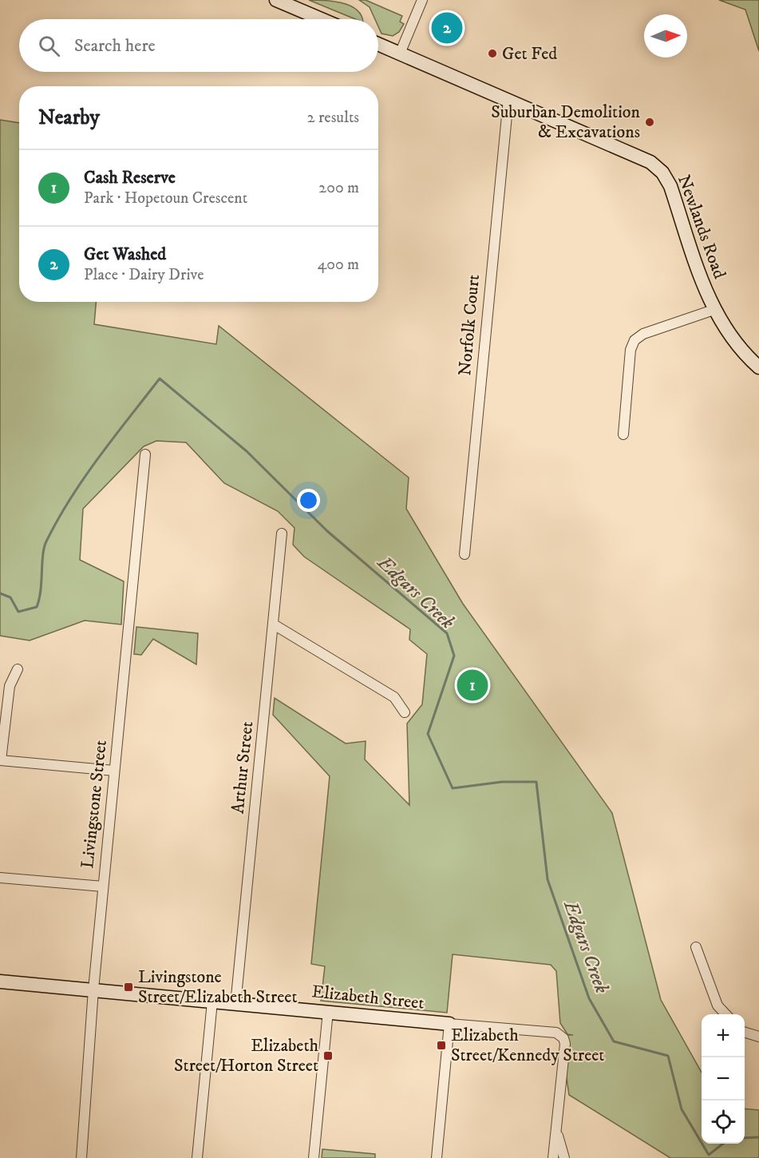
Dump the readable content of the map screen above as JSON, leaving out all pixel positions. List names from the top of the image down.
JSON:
{
  "streets": {
    "street": [
      "Newlands Road",
      "Norfolk Court",
      "Arthur Street",
      "Livingstone Street",
      "Elizabeth Street"
    ]
  },
  "crossings": [
    ["Newlands Road", "Norfolk Court"],
    ["Arthur Street", "Elizabeth Street"],
    ["Livingstone Street", "Elizabeth Street"]
  ],
  "water": ["Edgars Creek"],
  "places": {
    "other": ["Get Fed", "Suburban Demolition & Excavations"],
    "transit": ["Livingstone Street/Elizabeth Street", "Elizabeth Street/Kennedy Street", "Elizabeth Street/Horton Street"]
  },
  "north": "right",
  "page": {
    "pins": ["2", "1"],
    "search": "Search here",
    "heading": ["Nearby", "2 results"],
    "list": [
      {
        "mark": "1",
        "name": "Cash Reserve",
        "note": "Park · Hopetoun Crescent",
        "value": "200 m"
      },
      {
        "mark": "2",
        "name": "Get Washed",
        "note": "Place · Dairy Drive",
        "value": "400 m"
      }
    ],
    "map_buttons": ["+", "−"]
  }
}
